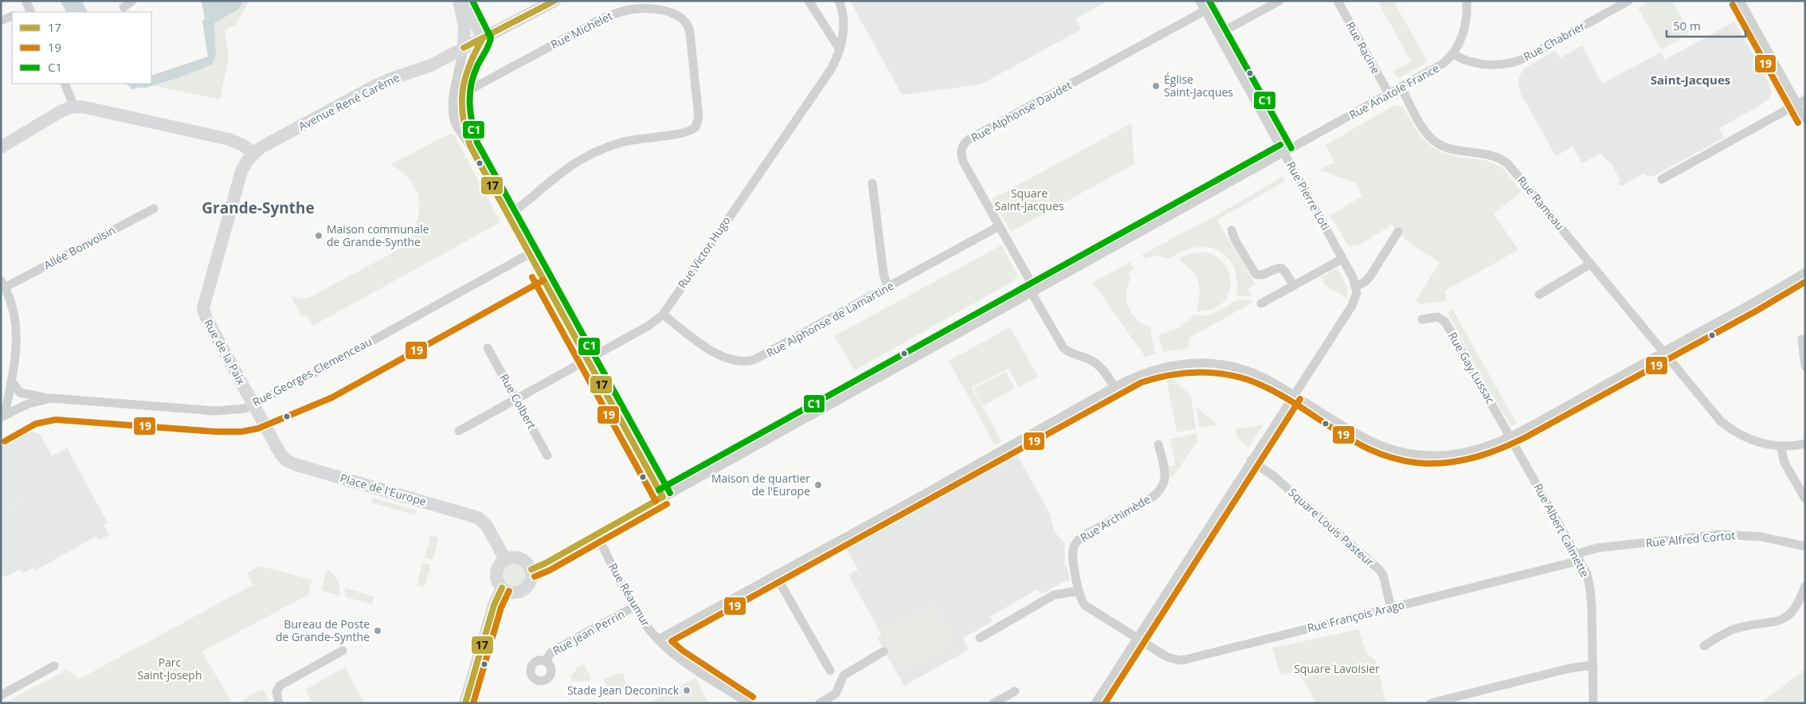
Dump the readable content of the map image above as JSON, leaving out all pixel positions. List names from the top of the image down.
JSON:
{
  "streets": {
    "street": [
      "Rue Michelet",
      "Rue Chabrier",
      "Rue Racine",
      "Rue Anatole France",
      "Avenue René Carême",
      "Rue Alphonse Daudet",
      "Rue Pierre Loti",
      "Rue Rameau",
      "Allée Bonvoisin",
      "Rue Victor Hugo",
      "Rue Alphonse de Lamartine",
      "Rue de la Paix",
      "Rue Gay Lussac",
      "Rue Georges Clemenceau",
      "Rue Colbert",
      "Place de l'Europe",
      "Rue Archimède",
      "Square Louis Pasteur",
      "Rue Albert Calmette",
      "Rue Alfred Cortot",
      "Rue Réaumur",
      "Rue François Arago",
      "Rue Jean Perrin"
    ]
  },
  "crossings": [
    ["Rue Chabrier", "Rue Anatole France"],
    ["Rue Racine", "Rue Anatole France"],
    ["Rue Anatole France", "Rue Alphonse Daudet"],
    ["Rue Anatole France", "Rue Pierre Loti"],
    ["Rue Anatole France", "Rue Rameau"],
    ["Rue Anatole France", "Place de l'Europe"],
    ["Rue Anatole France", "Rue Réaumur"],
    ["Avenue René Carême", "Rue de la Paix"],
    ["Rue Alphonse Daudet", "Rue Pierre Loti"],
    ["Rue Alphonse Daudet", "Rue Alphonse de Lamartine"],
    ["Rue Victor Hugo", "Rue Alphonse de Lamartine"],
    ["Rue Victor Hugo", "Rue Colbert"],
    ["Rue de la Paix", "Rue Georges Clemenceau"],
    ["Rue de la Paix", "Place de l'Europe"],
    ["Rue Gay Lussac", "Rue Albert Calmette"],
    ["Rue Archimède", "Rue François Arago"],
    ["Square Louis Pasteur", "Rue François Arago"],
    ["Rue Albert Calmette", "Rue Alfred Cortot"],
    ["Rue Albert Calmette", "Rue François Arago"],
    ["Rue Alfred Cortot", "Rue François Arago"],
    ["Rue Réaumur", "Rue Jean Perrin"]
  ],
  "districts": ["Saint-Jacques", "Grande-Synthe"],
  "parks": ["Square Saint-Jacques", "Parc Saint-Joseph", "Square Lavoisier"],
  "places": [
    "Église Saint-Jacques",
    "Maison communale de Grande-Synthe",
    "Maison de quartier de l'Europe",
    "Bureau de Poste de Grande-Synthe",
    "Stade Jean Deconinck"
  ],
  "lines": ["transit line 17", "transit line C1", "transit line 19"],
  "legend": ["17", "19", "C1"],
  "scale_bar": "50 m"
}
